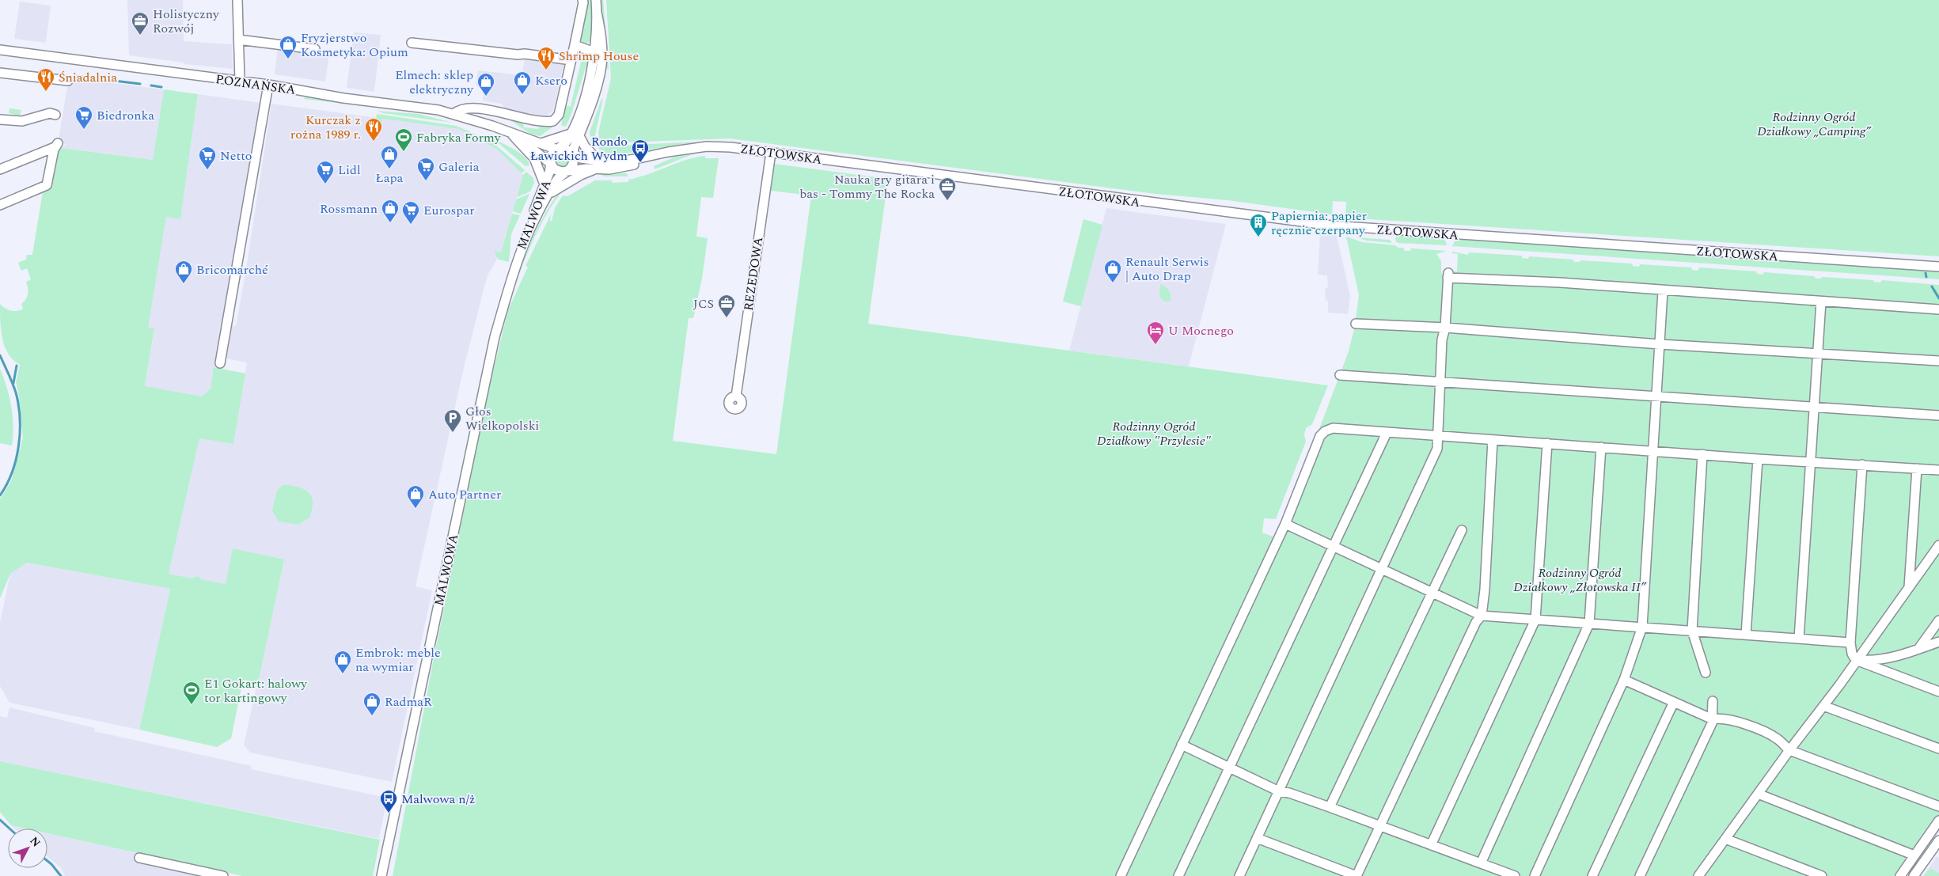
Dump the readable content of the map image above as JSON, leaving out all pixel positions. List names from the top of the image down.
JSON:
{
  "streets": {
    "street": [
      "POZNAŃSKA",
      "ZŁOTOWSKA",
      "MALWOWA",
      "REZEDOWA"
    ]
  },
  "crossings": [
    ["POZNAŃSKA", "ZŁOTOWSKA"],
    ["POZNAŃSKA", "MALWOWA"],
    ["ZŁOTOWSKA", "MALWOWA"],
    ["ZŁOTOWSKA", "REZEDOWA"]
  ],
  "parks": ["Rodzinny Ogród Działkowy „Camping”", "Rodzinny Ogród Działkowy \"Przylesie\"", "Rodzinny Ogród Działkowy „Złotowska II”"],
  "places": {
    "office": ["Holistyczny Rozwój", "Nauka gry gitara i bas - Tommy The Rocka", "JCS"],
    "shop": [
      "Fryzjerstwo Kosmetyka: Opium",
      "Ksero",
      "Elmech: sklep elektryczny",
      "Łapa",
      "Rossmann",
      "Renault Serwis | Auto Drap",
      "Bricomarché",
      "Auto Partner",
      "Embrok: meble na wymiar",
      "RadmaR"
    ],
    "restaurant": ["Shrimp House", "Śniadalnia", "Kurczak z rożna 1989 r."],
    "supermarket": [
      "Biedronka",
      "Netto",
      "Galeria",
      "Lidl",
      "Eurospar"
    ],
    "sports": ["Fabryka Formy", "E1 Gokart: halowy tor kartingowy"],
    "bus stop": ["Rondo Ławickich Wydm", "Malwowa n/ż"],
    "building": ["Papiernia: papier ręcznie czerpany"],
    "hotel": ["U Mocnego"],
    "parking": ["Głos Wielkopolski"]
  },
  "north": "top right"
}
